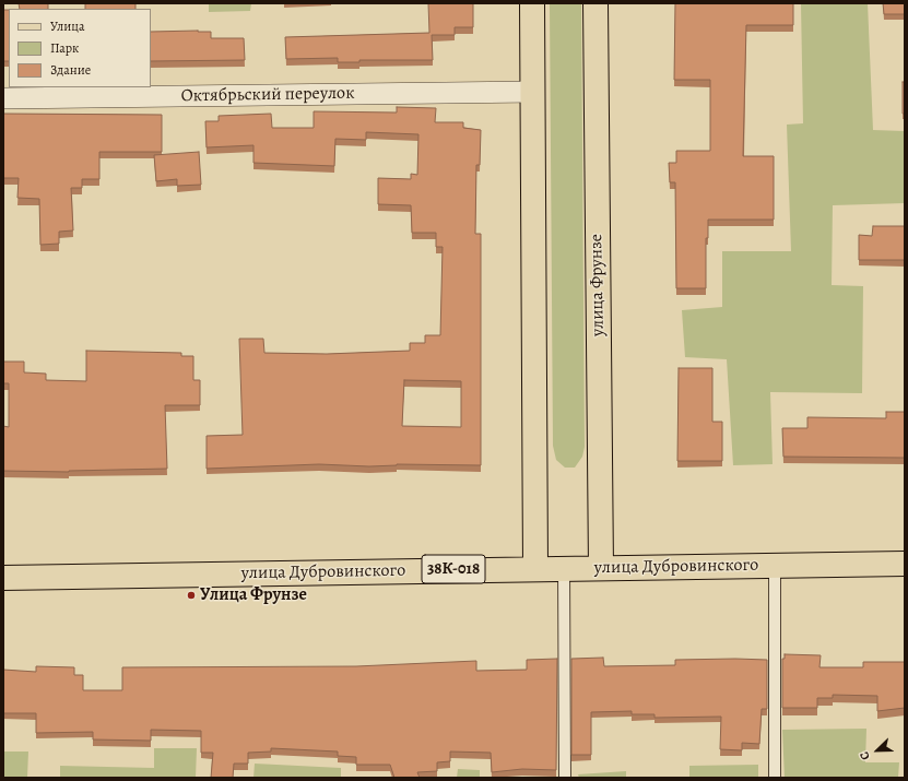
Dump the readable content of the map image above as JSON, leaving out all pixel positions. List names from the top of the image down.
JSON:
{
  "streets": {
    "main road": ["улица Фрунзе", "улица Дубровинского", "38К-018"],
    "street": ["Октябрьский переулок"]
  },
  "crossings": [
    ["улица Фрунзе", "улица Дубровинского"]
  ],
  "places": ["Улица Фрунзе"],
  "legend": ["Улица", "Парк", "Здание"],
  "north": "bottom left"
}
